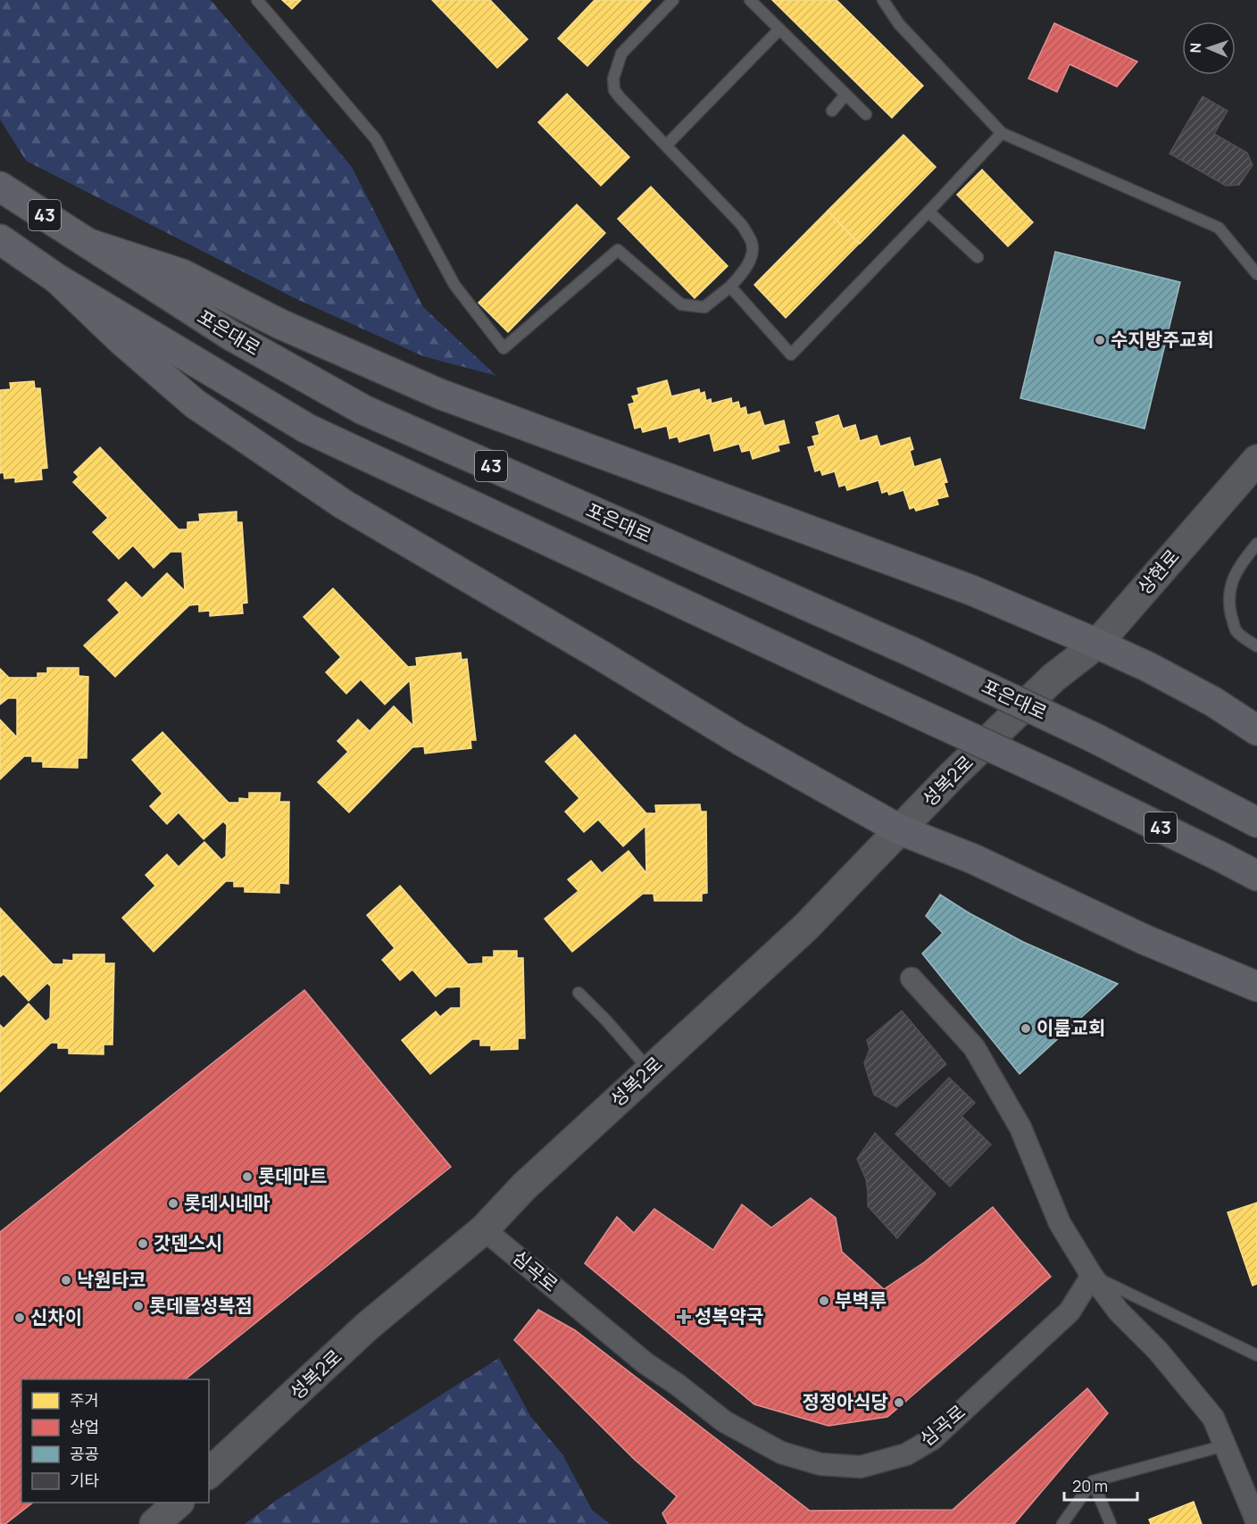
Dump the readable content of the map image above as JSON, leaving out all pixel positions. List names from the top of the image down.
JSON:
{
  "streets": {
    "main road": ["43", "포은대로"],
    "street": ["상현로", "성복2로", "심곡로"]
  },
  "crossings": [
    ["상현로", "성복2로"],
    ["성복2로", "심곡로"]
  ],
  "places": {
    "other": [
      "수지방주교회",
      "이룸교회",
      "롯데마트",
      "롯데시네마",
      "갓덴스시",
      "낙원타코",
      "부벽루",
      "롯데몰성복점",
      "신차이",
      "정정아식당"
    ],
    "health": ["성복약국"]
  },
  "legend": [
    "주거",
    "상업",
    "공공",
    "기타"
  ],
  "scale_bar": "20 m",
  "north": "left"
}
